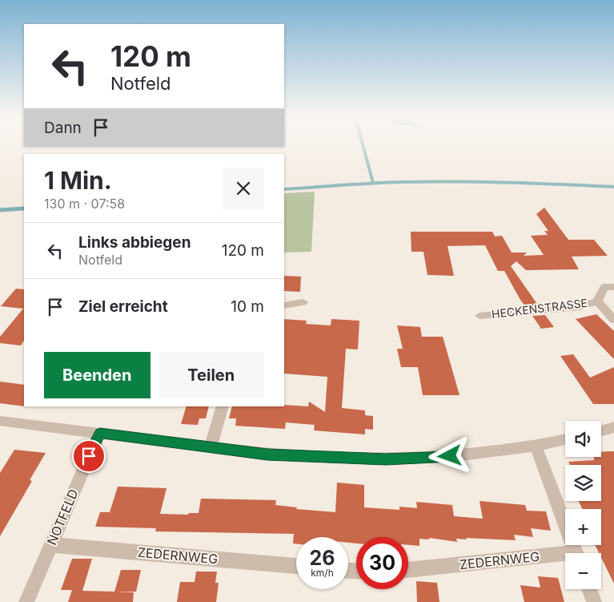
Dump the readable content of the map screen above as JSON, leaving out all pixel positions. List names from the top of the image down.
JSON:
{
  "streets": {
    "street": ["HECKENSTRASSE", "NOTFELD", "ZEDERNWEG"]
  },
  "crossings": [
    ["NOTFELD", "ZEDERNWEG"]
  ],
  "page": {
    "turn": ["120 m", "Notfeld"],
    "then": "Dann",
    "heading": ["1 Min.", "130 m · 07:58"],
    "list": [
      {
        "name": "Links abbiegen",
        "note": "Notfeld",
        "value": "120 m"
      },
      {
        "name": "Ziel erreicht",
        "value": "10 m"
      }
    ],
    "buttons": ["Beenden", "Teilen"],
    "map_buttons": ["+", "−"],
    "speed": "26 km/h",
    "limit": "30"
  }
}
